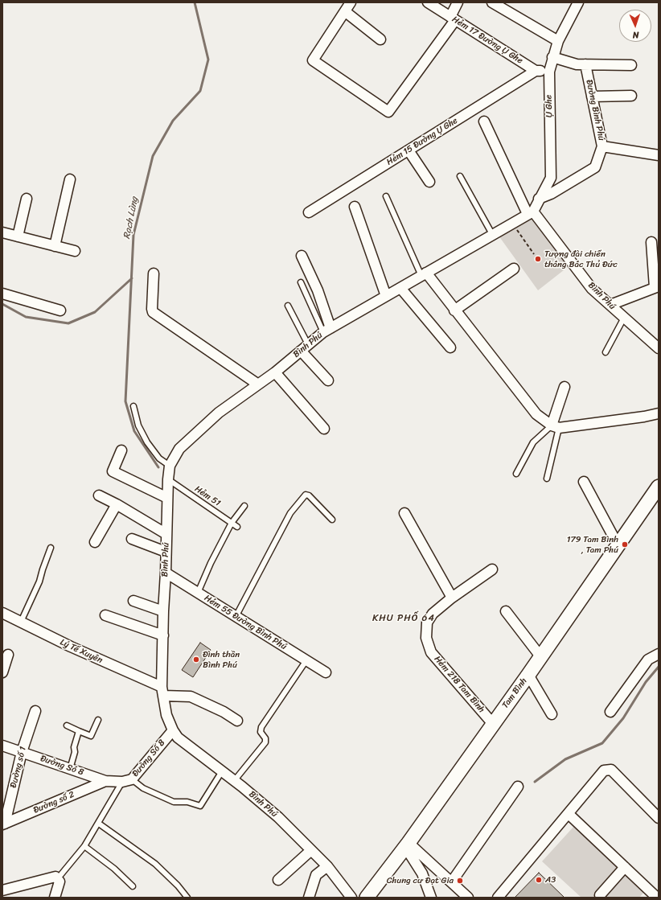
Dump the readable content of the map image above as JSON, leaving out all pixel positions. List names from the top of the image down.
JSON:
{
  "streets": {
    "main road": ["Tam Bình"],
    "street": [
      "Hẻm 17 Đường Ụ Ghe",
      "Ụ Ghe",
      "Đường Bình Phú",
      "Hẻm 15 Đường Ụ Ghe",
      "Bình Phú",
      "Hẻm 55 Đường Bình Phú",
      "Lý Tế Xuyên",
      "Hẻm 218 Tam Bình",
      "Đường Số 8",
      "Đường Só 8",
      "Đường số 1",
      "Đường số 2"
    ],
    "lane": ["Hẻm 51"]
  },
  "crossings": [
    ["Hẻm 17 Đường Ụ Ghe", "Ụ Ghe"],
    ["Hẻm 17 Đường Ụ Ghe", "Hẻm 15 Đường Ụ Ghe"],
    ["Ụ Ghe", "Đường Bình Phú"],
    ["Ụ Ghe", "Bình Phú"],
    ["Bình Phú", "Hẻm 51"],
    ["Bình Phú", "Hẻm 55 Đường Bình Phú"],
    ["Bình Phú", "Lý Tế Xuyên"],
    ["Bình Phú", "Đường Số 8"],
    ["Hẻm 218 Tam Bình", "Tam Bình"],
    ["Đường Số 8", "Đường Só 8"],
    ["Đường Só 8", "Đường số 1"],
    ["Đường Só 8", "Đường số 2"],
    ["Đường số 1", "Đường số 2"]
  ],
  "districts": ["KHU PHỐ 64"],
  "water": ["Rạch Lùng"],
  "places": [
    "Tượng đài chiến thắng Bắc Thủ Đức",
    "179 Tam Bình , Tam Phú",
    "Đình thần Bình Phú",
    "A3",
    "Chung cư Đạt Gia"
  ],
  "north": "bottom"
}
